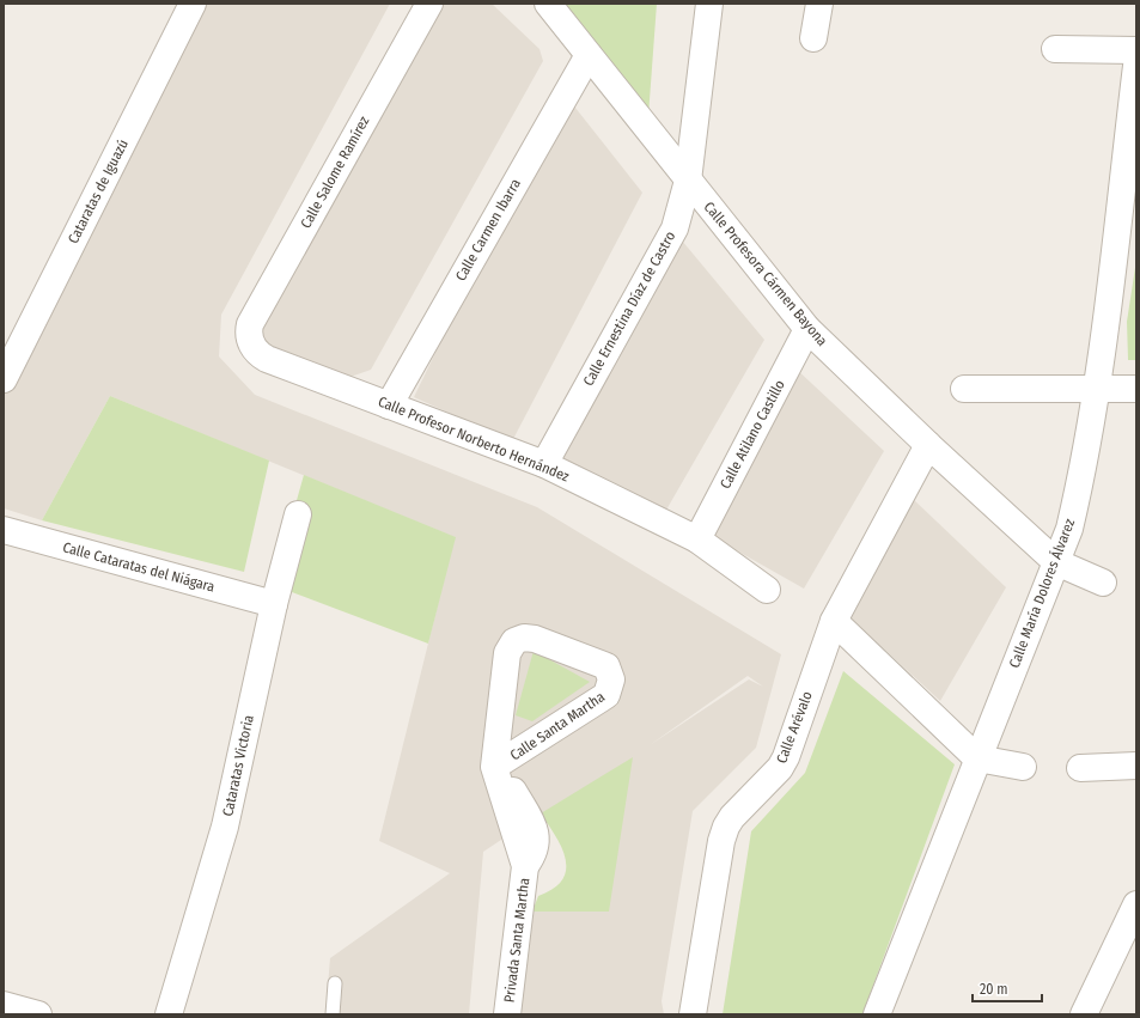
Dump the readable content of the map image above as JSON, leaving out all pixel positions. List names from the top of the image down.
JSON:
{
  "streets": {
    "street": [
      "Calle Salome Ramírez",
      "Cataratas de Iguazú",
      "Calle Carmen Ibarra",
      "Calle Profesora Cármen Bayona",
      "Calle Ernestina Díaz de Castro",
      "Calle Atilano Castillo",
      "Calle Profesor Norberto Hernández",
      "Calle Cataratas del Niágara",
      "Calle María Dolores Álvarez",
      "Calle Santa Martha",
      "Calle Arévalo",
      "Cataratas Victoria",
      "Privada Santa Martha"
    ]
  },
  "crossings": [
    ["Calle Salome Ramírez", "Calle Profesor Norberto Hernández"],
    ["Calle Carmen Ibarra", "Calle Profesora Cármen Bayona"],
    ["Calle Carmen Ibarra", "Calle Profesor Norberto Hernández"],
    ["Calle Profesora Cármen Bayona", "Calle Ernestina Díaz de Castro"],
    ["Calle Profesora Cármen Bayona", "Calle Atilano Castillo"],
    ["Calle Profesora Cármen Bayona", "Calle María Dolores Álvarez"],
    ["Calle Profesora Cármen Bayona", "Calle Arévalo"],
    ["Calle Ernestina Díaz de Castro", "Calle Profesor Norberto Hernández"],
    ["Calle Atilano Castillo", "Calle Profesor Norberto Hernández"],
    ["Calle Cataratas del Niágara", "Cataratas Victoria"],
    ["Calle Santa Martha", "Privada Santa Martha"]
  ],
  "scale_bar": "20 m"
}
